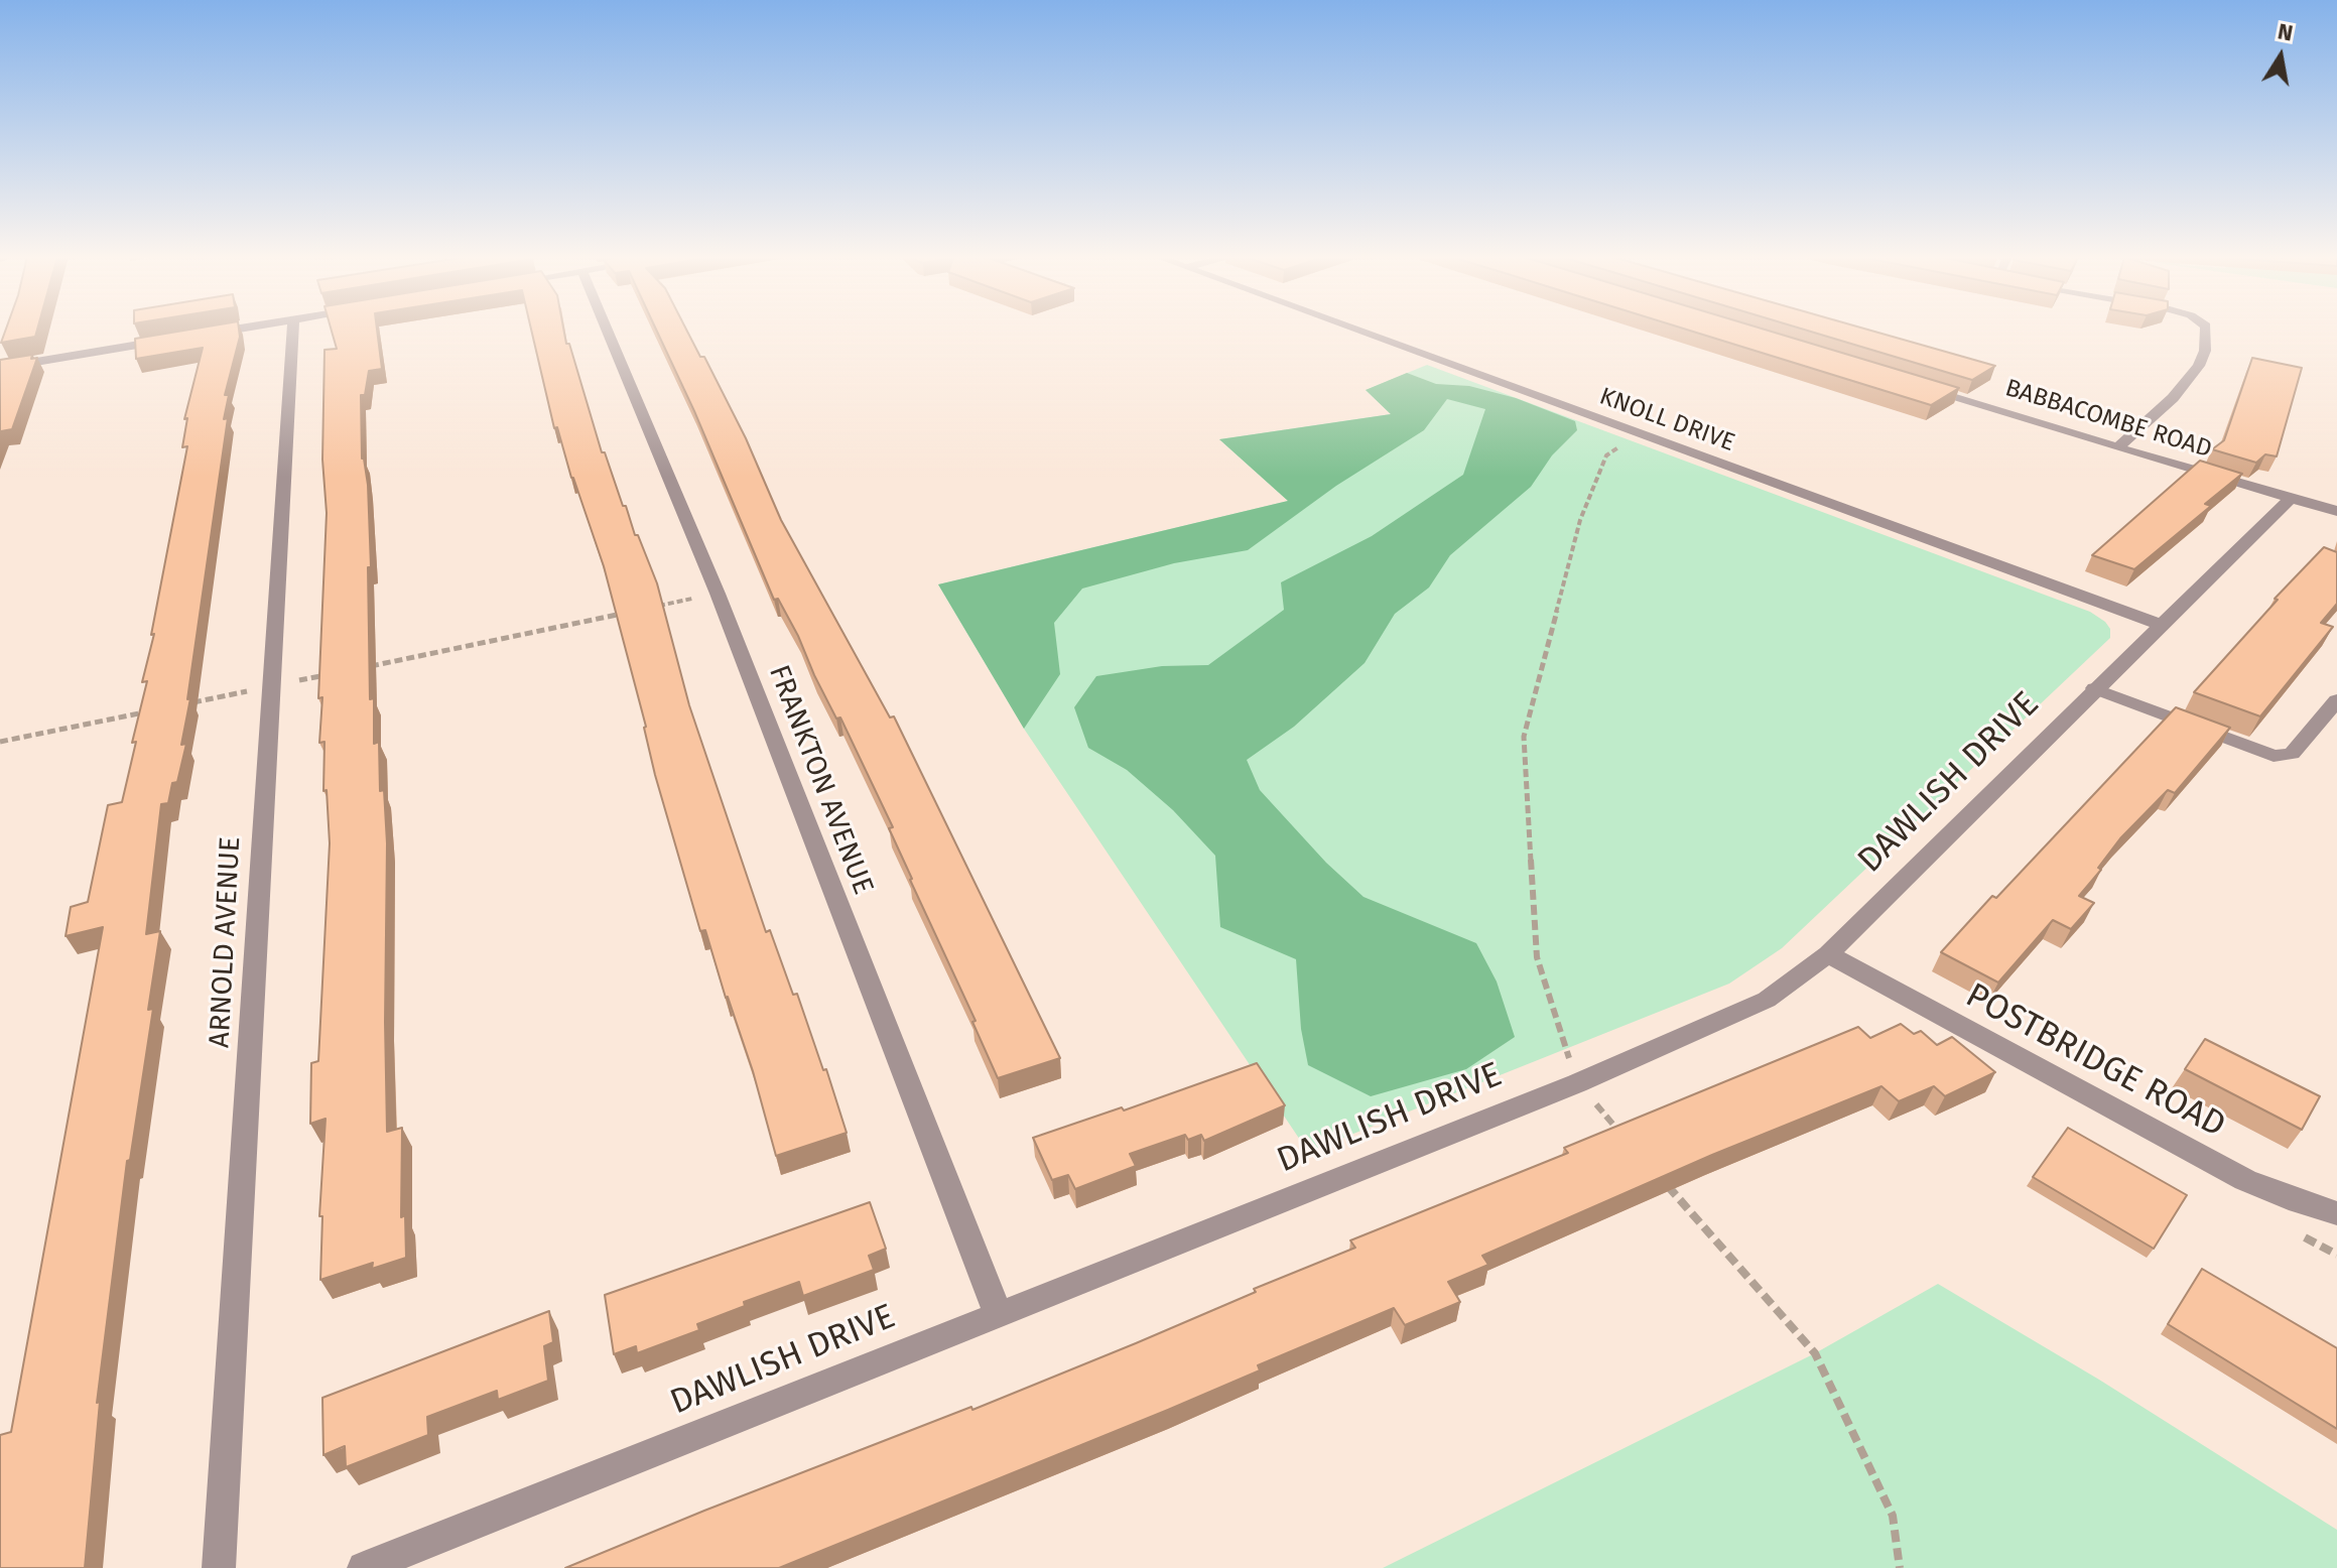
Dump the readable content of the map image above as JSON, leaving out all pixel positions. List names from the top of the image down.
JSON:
{
  "streets": {
    "street": [
      "BABBACOMBE ROAD",
      "KNOLL DRIVE",
      "FRANKTON AVENUE",
      "DAWLISH DRIVE",
      "ARNOLD AVENUE",
      "POSTBRIDGE ROAD"
    ]
  },
  "crossings": [
    ["BABBACOMBE ROAD", "DAWLISH DRIVE"],
    ["KNOLL DRIVE", "DAWLISH DRIVE"],
    ["FRANKTON AVENUE", "DAWLISH DRIVE"],
    ["DAWLISH DRIVE", "POSTBRIDGE ROAD"]
  ],
  "north": "top"
}
